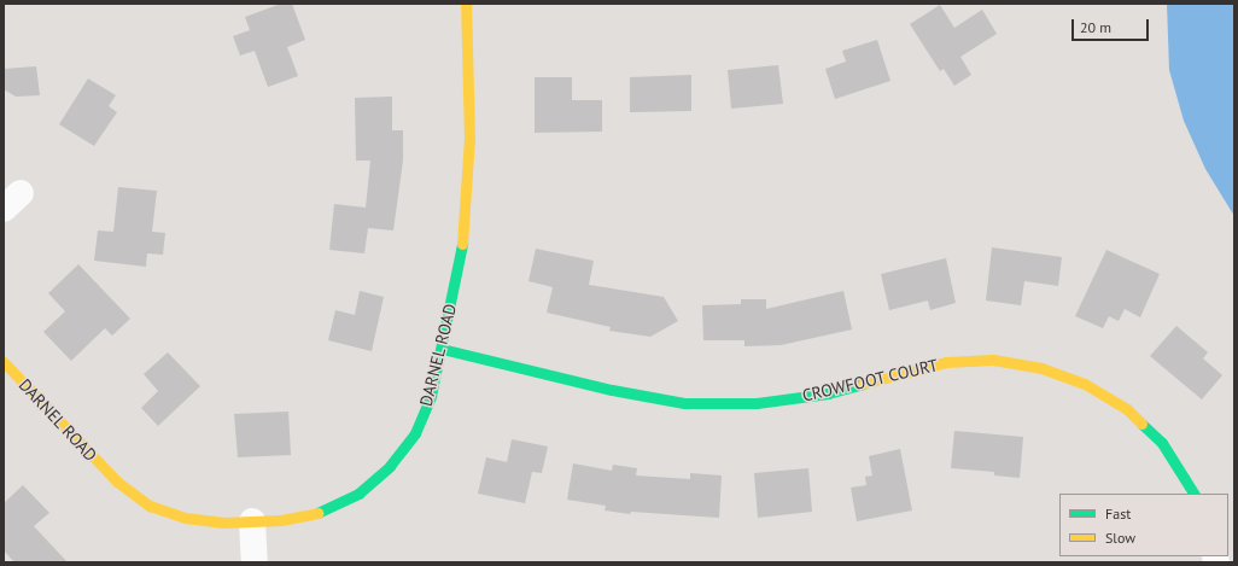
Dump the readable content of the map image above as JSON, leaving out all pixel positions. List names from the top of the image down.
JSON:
{
  "streets": {
    "street": ["DARNEL ROAD", "CROWFOOT COURT"]
  },
  "crossings": [
    ["DARNEL ROAD", "CROWFOOT COURT"]
  ],
  "legend": ["Fast", "Slow"],
  "scale_bar": "20 m"
}
